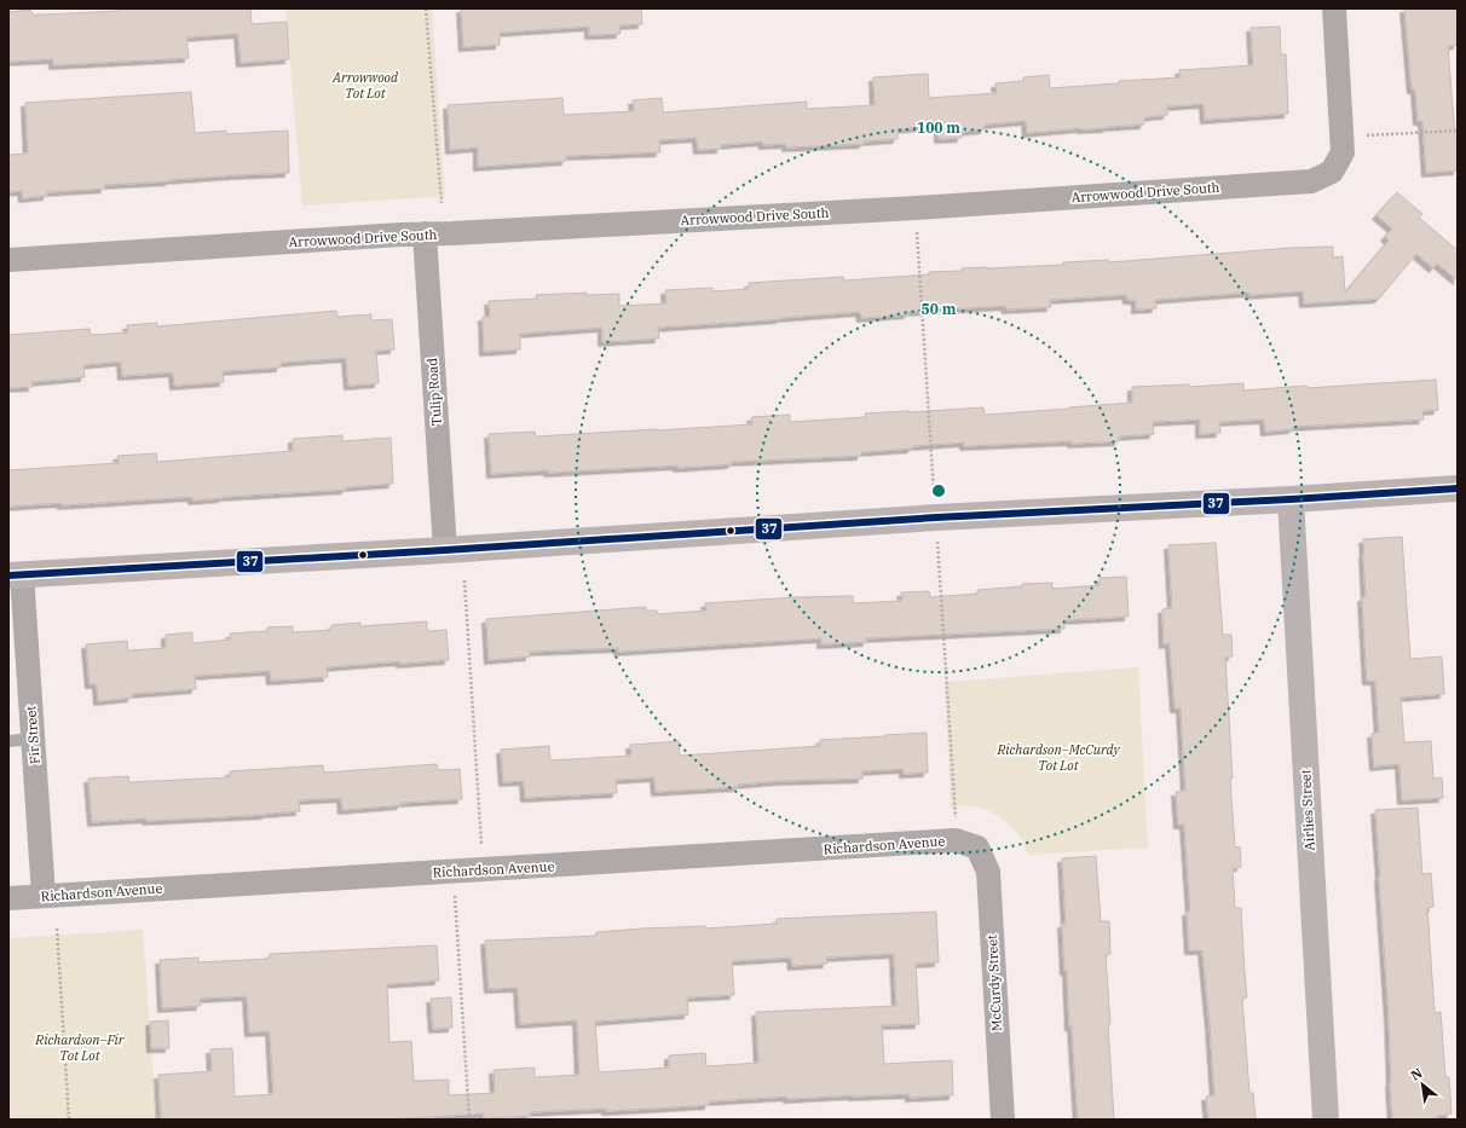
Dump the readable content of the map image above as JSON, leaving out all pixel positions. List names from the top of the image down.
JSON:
{
  "streets": {
    "street": [
      "Arrowwood Drive South",
      "Tulip Road",
      "Fir Street",
      "Airlies Street",
      "Richardson Avenue",
      "McCurdy Street"
    ]
  },
  "crossings": [
    ["Arrowwood Drive South", "Tulip Road"],
    ["Fir Street", "Richardson Avenue"],
    ["Richardson Avenue", "McCurdy Street"]
  ],
  "parks": ["Arrowwood Tot Lot", "Richardson–McCurdy Tot Lot", "Richardson–Fir Tot Lot"],
  "lines": ["transit line 37"],
  "north": "top left",
  "rings": ["100 m", "50 m"]
}
